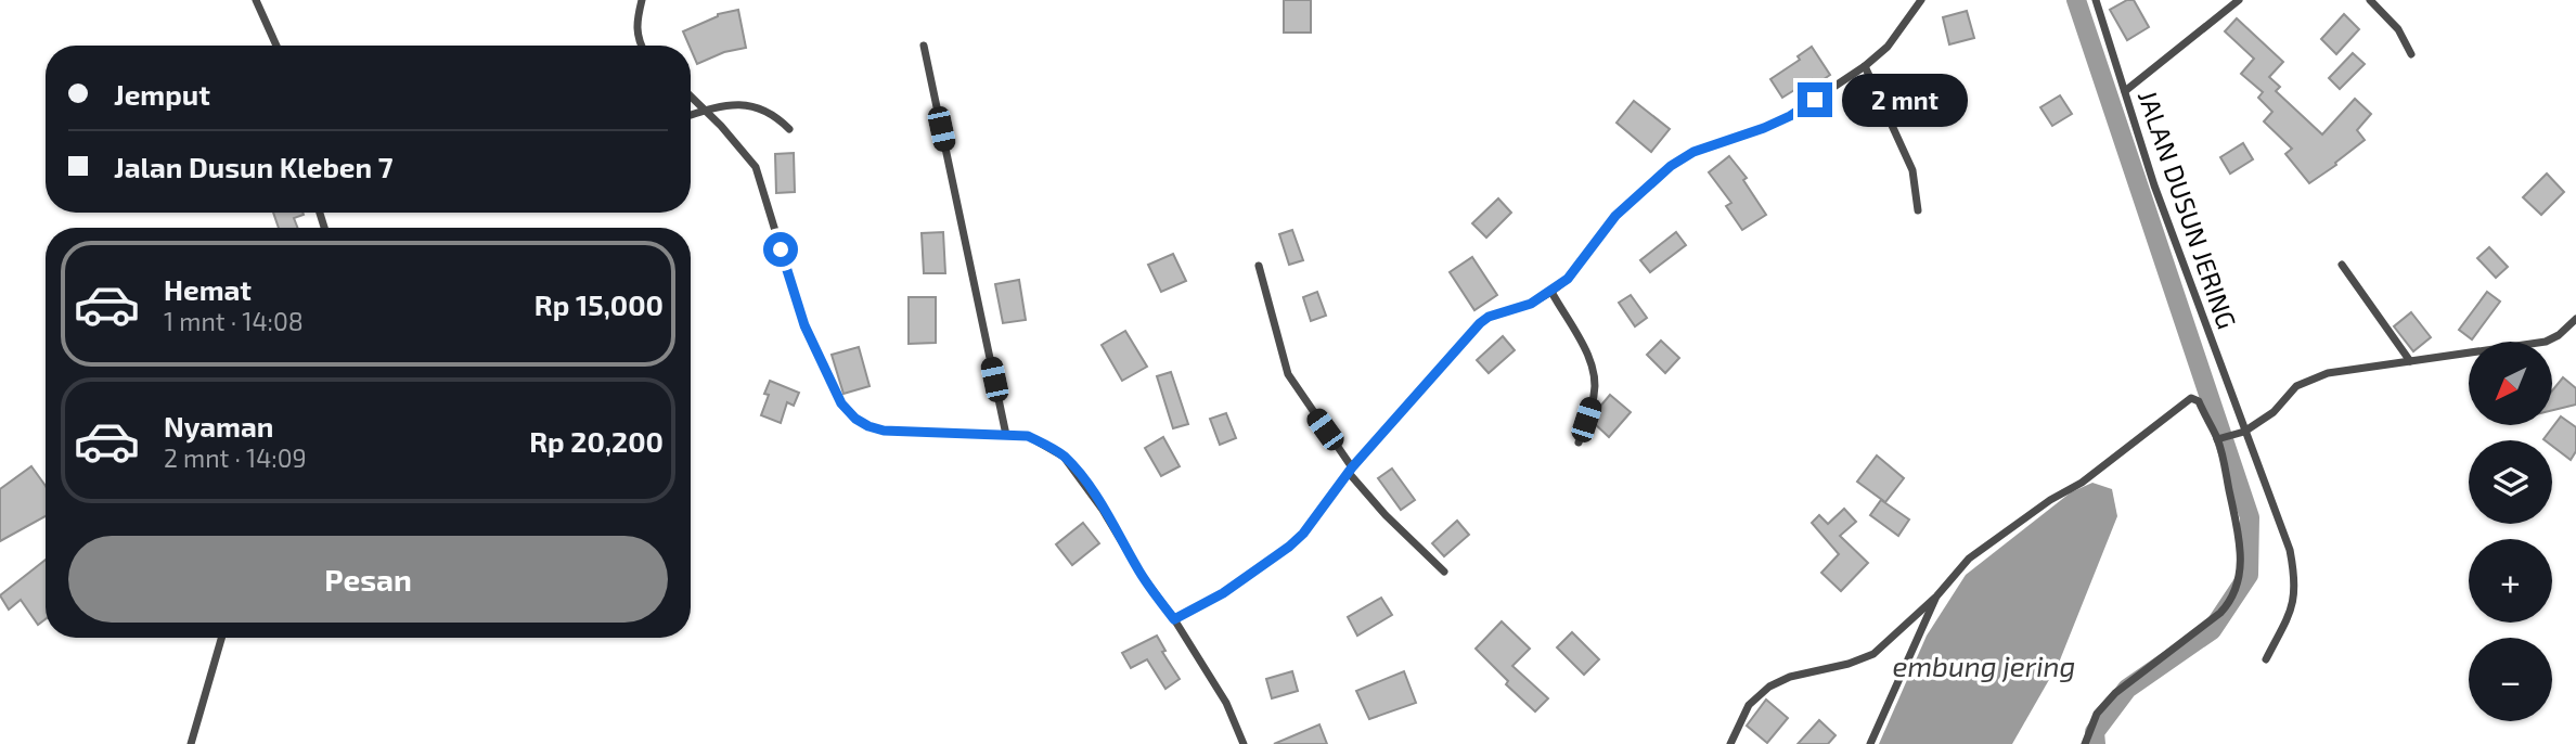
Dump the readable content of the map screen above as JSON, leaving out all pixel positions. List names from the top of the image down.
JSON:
{
  "streets": {
    "street": ["JALAN DUSUN JERING"]
  },
  "water": ["embung jering"],
  "north": "bottom left",
  "page": {
    "banner": ["Jemput", "Jalan Dusun Kleben 7"],
    "bubble": "2 mnt",
    "list": [
      {
        "name": "Hemat",
        "note": "1 mnt · 14:08",
        "value": "Rp 15,000"
      },
      {
        "name": "Nyaman",
        "note": "2 mnt · 14:09",
        "value": "Rp 20,200"
      }
    ],
    "map_buttons": ["+", "−"],
    "buttons": "Pesan"
  }
}
